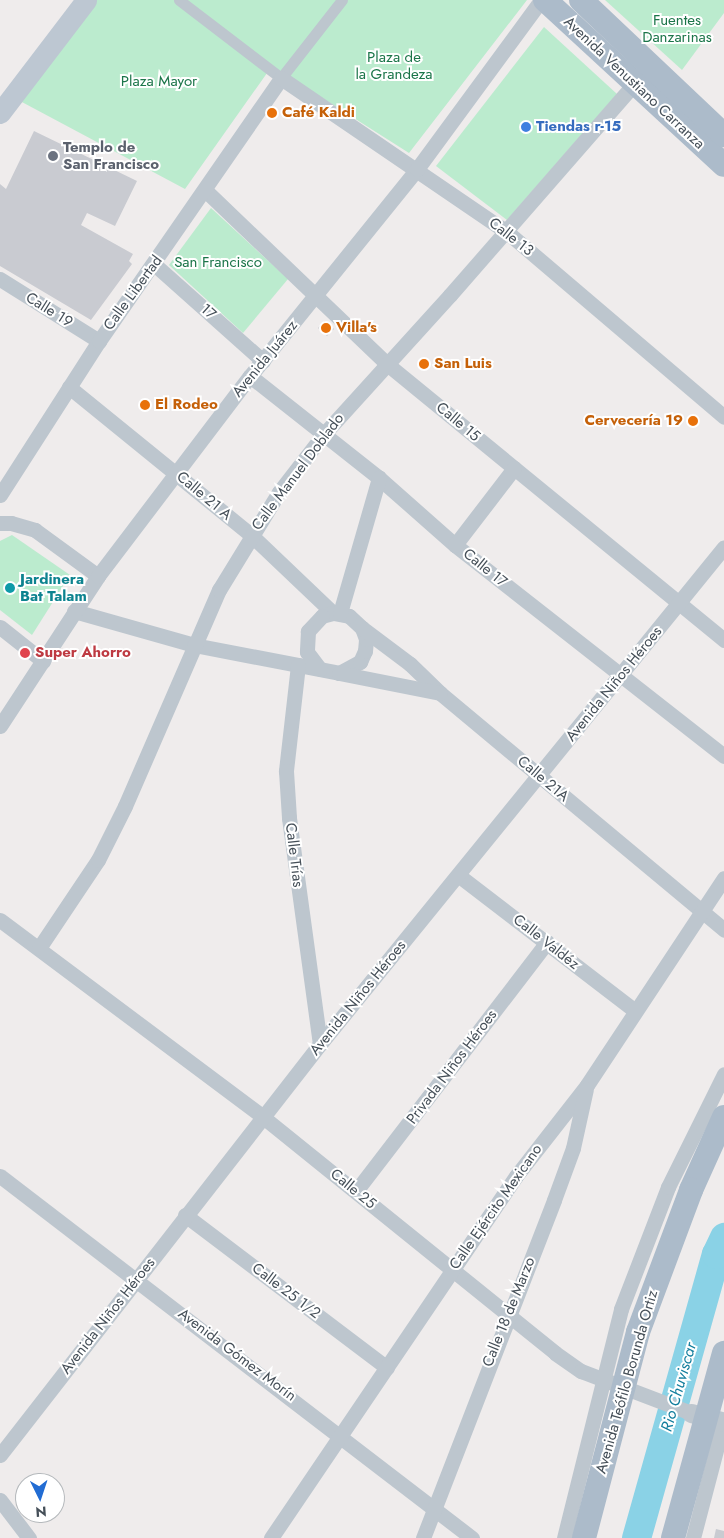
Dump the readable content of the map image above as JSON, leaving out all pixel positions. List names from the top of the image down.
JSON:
{
  "streets": {
    "main road": ["Avenida Venustiano Carranza", "Avenida Teófilo Borunda Ortiz"],
    "street": [
      "Calle 13",
      "Calle Libertad",
      "Calle 19",
      "17",
      "Avenida Juárez",
      "Calle 15",
      "Calle Manuel Doblado",
      "Calle 21 A",
      "Calle 17",
      "Avenida Niños Héroes",
      "Calle 21A",
      "Calle Trías",
      "Calle Valdéz",
      "Privada Niños Héroes",
      "Calle 25",
      "Calle Ejército Mexicano",
      "Calle 25 1/2",
      "Calle 18 de Marzo",
      "Avenida Gómez Morín"
    ]
  },
  "crossings": [
    ["Avenida Venustiano Carranza", "Avenida Juárez"],
    ["Avenida Venustiano Carranza", "Calle Manuel Doblado"],
    ["Calle 13", "Calle Libertad"],
    ["Calle 13", "Avenida Juárez"],
    ["Calle 13", "Calle Manuel Doblado"],
    ["Calle Libertad", "Calle 19"],
    ["Calle Libertad", "17"],
    ["Calle Libertad", "Calle 15"],
    ["Calle Libertad", "Calle 21 A"],
    ["17", "Avenida Juárez"],
    ["Avenida Juárez", "Calle 15"],
    ["Avenida Juárez", "Calle 21 A"],
    ["Avenida Juárez", "Calle 17"],
    ["Calle 15", "Calle Manuel Doblado"],
    ["Calle 15", "Avenida Niños Héroes"],
    ["Calle Manuel Doblado", "Calle 21 A"],
    ["Calle Manuel Doblado", "Calle 17"],
    ["Calle Manuel Doblado", "Calle 25"],
    ["Calle 21 A", "Calle 21A"],
    ["Calle 17", "Avenida Niños Héroes"],
    ["Avenida Niños Héroes", "Calle 21A"],
    ["Avenida Niños Héroes", "Calle Trías"],
    ["Avenida Niños Héroes", "Calle Valdéz"],
    ["Avenida Niños Héroes", "Calle 25"],
    ["Avenida Niños Héroes", "Calle 25 1/2"],
    ["Avenida Niños Héroes", "Avenida Gómez Morín"],
    ["Calle 21A", "Calle Ejército Mexicano"],
    ["Calle Valdéz", "Privada Niños Héroes"],
    ["Calle Valdéz", "Calle Ejército Mexicano"],
    ["Privada Niños Héroes", "Calle 25"],
    ["Calle 25", "Calle Ejército Mexicano"],
    ["Calle 25", "Calle 18 de Marzo"],
    ["Calle Ejército Mexicano", "Calle 25 1/2"],
    ["Calle Ejército Mexicano", "Calle 18 de Marzo"],
    ["Calle Ejército Mexicano", "Avenida Gómez Morín"],
    ["Calle 18 de Marzo", "Avenida Gómez Morín"]
  ],
  "water": ["Rio Chuviscar"],
  "parks": [
    "Fuentes Danzarinas",
    "Plaza de la Grandeza",
    "Plaza Mayor",
    "San Francisco"
  ],
  "places": [
    "Café Kaldi",
    "Tiendas r-15",
    "Templo de San Francisco",
    "Villa's",
    "San Luis",
    "El Rodeo",
    "Cervecería 19",
    "Jardinera Bat Talam",
    "Super Ahorro"
  ],
  "north": "bottom"
}
